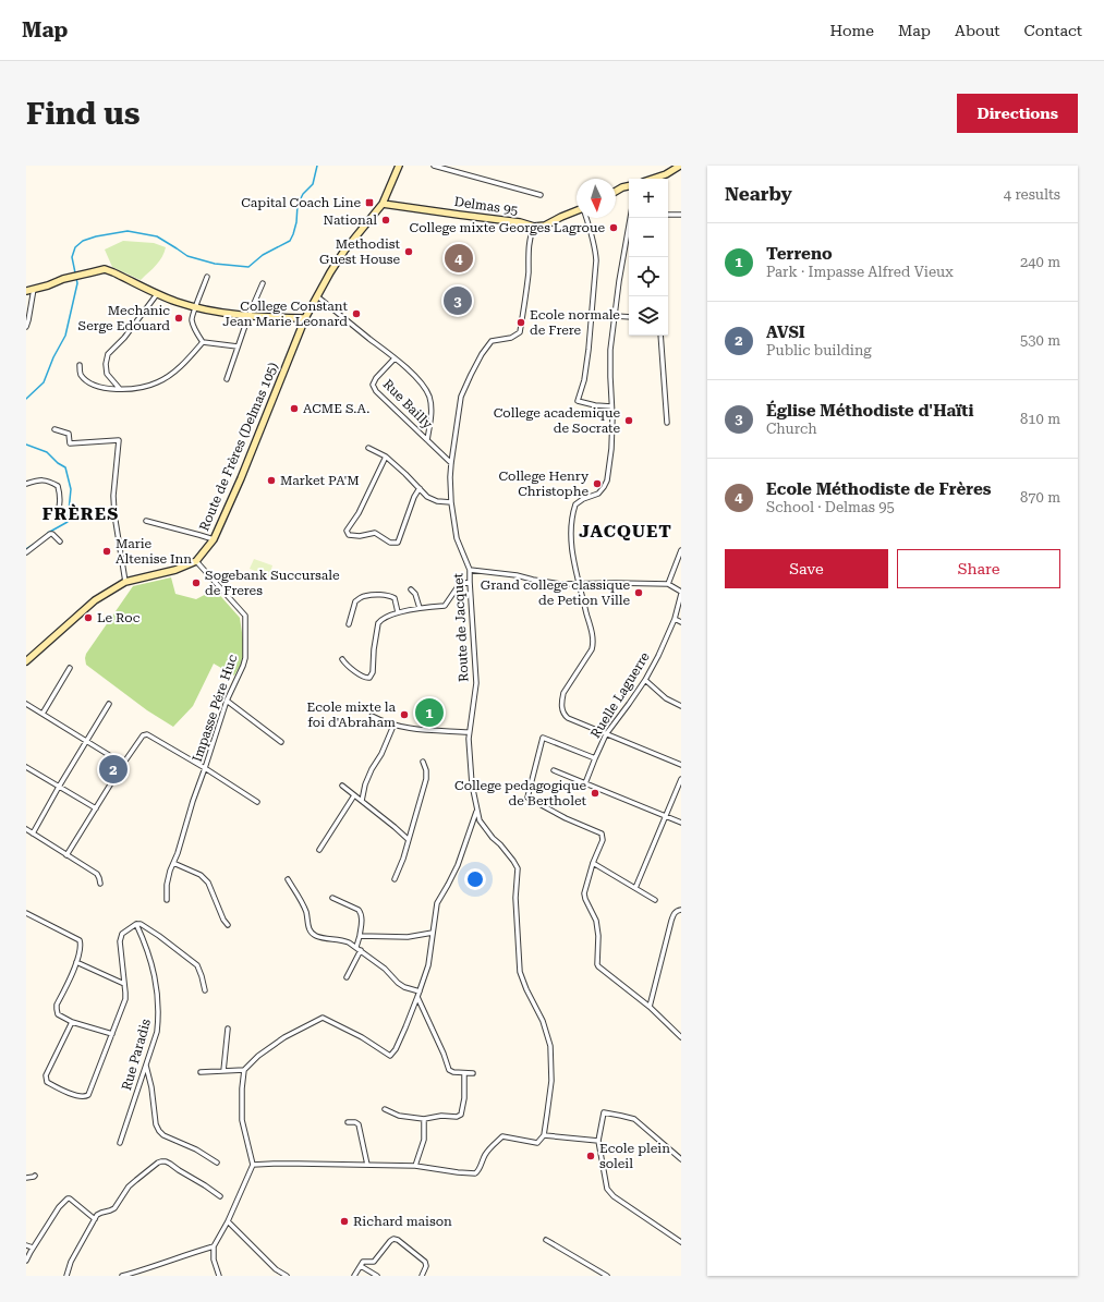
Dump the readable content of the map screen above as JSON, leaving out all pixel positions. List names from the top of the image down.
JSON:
{
  "streets": {
    "main road": ["Delmas 95", "Route de Frères (Delmas 105)"],
    "street": [
      "Rue Bailly",
      "Route de Jacquet",
      "Ruelle Laguerre",
      "Impasse Pére Huc",
      "Rue Paradis"
    ]
  },
  "crossings": [
    ["Delmas 95", "Route de Frères (Delmas 105)"],
    ["Delmas 95", "Route de Jacquet"],
    ["Rue Bailly", "Route de Jacquet"],
    ["Route de Frères (Delmas 105)", "Impasse Pére Huc"]
  ],
  "districts": ["FRÈRES", "JACQUET"],
  "places": {
    "transit": ["Capital Coach Line"],
    "other": [
      "National",
      "College mixte Georges Lagroue",
      "Methodist Guest House",
      "College Constant Jean Marie Leonard",
      "Mechanic Serge Edouard",
      "Ecole normale de Frere",
      "ACME S.A.",
      "College academique de Socrate",
      "Market PA'M",
      "College Henry Christophe",
      "Marie Altenise Inn",
      "Sogebank Succursale de Freres",
      "Grand college classique de Petion Ville",
      "Le Roc",
      "Ecole mixte la foi d'Abraham",
      "College pedagogique de Bertholet",
      "Ecole plein soleil",
      "Richard maison"
    ]
  },
  "north": "bottom",
  "page": {
    "header": "Map",
    "nav": [
      "Home",
      "Map",
      "About",
      "Contact"
    ],
    "buttons": [
      "Directions",
      ["Save", "Share"]
    ],
    "title": "Find us",
    "heading": ["Nearby", "4 results"],
    "map_buttons": ["+", "−"],
    "list": [
      {
        "mark": "1",
        "name": "Terreno",
        "note": "Park · Impasse Alfred Vieux",
        "value": "240 m"
      },
      {
        "mark": "2",
        "name": "AVSI",
        "note": "Public building",
        "value": "530 m"
      },
      {
        "mark": "3",
        "name": "Église Méthodiste d'Haïti",
        "note": "Church",
        "value": "810 m"
      },
      {
        "mark": "4",
        "name": "Ecole Méthodiste de Frères",
        "note": "School · Delmas 95",
        "value": "870 m"
      }
    ],
    "pins": [
      "4",
      "3",
      "1",
      "2"
    ]
  }
}
